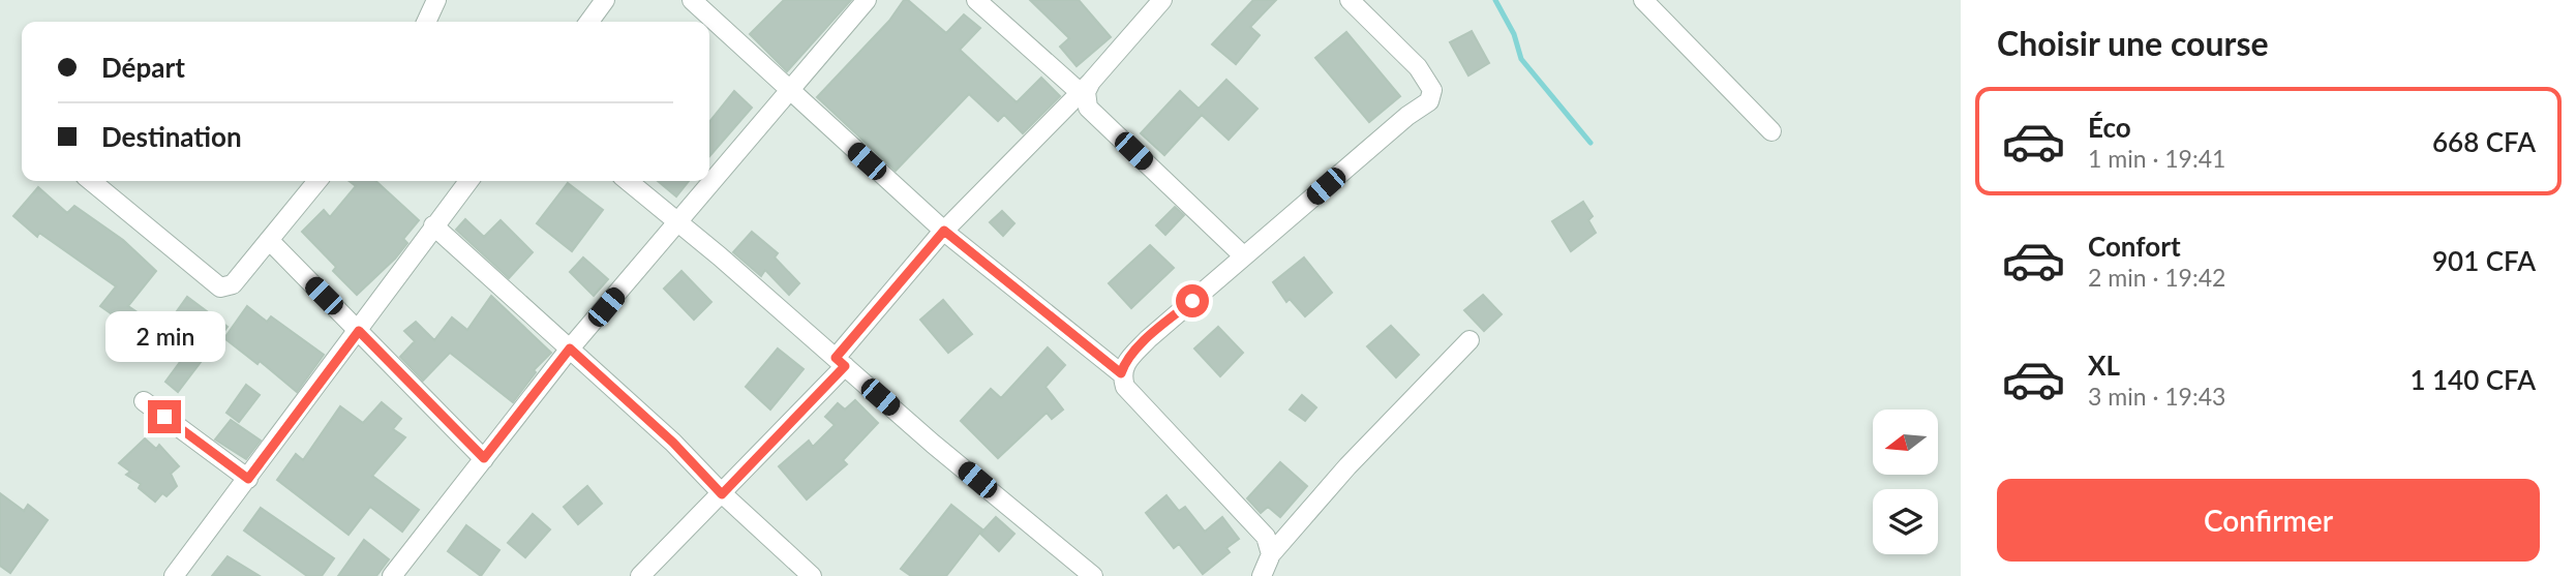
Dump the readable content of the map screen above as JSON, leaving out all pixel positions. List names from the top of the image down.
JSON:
{
  "north": "left",
  "page": {
    "heading": "Choisir une course",
    "banner": ["Départ", "Destination"],
    "list": [
      {
        "name": "Éco",
        "note": "1 min · 19:41",
        "value": "668 CFA"
      },
      {
        "name": "Confort",
        "note": "2 min · 19:42",
        "value": "901 CFA"
      },
      {
        "name": "XL",
        "note": "3 min · 19:43",
        "value": "1 140 CFA"
      }
    ],
    "bubble": "2 min",
    "buttons": "Confirmer"
  }
}
